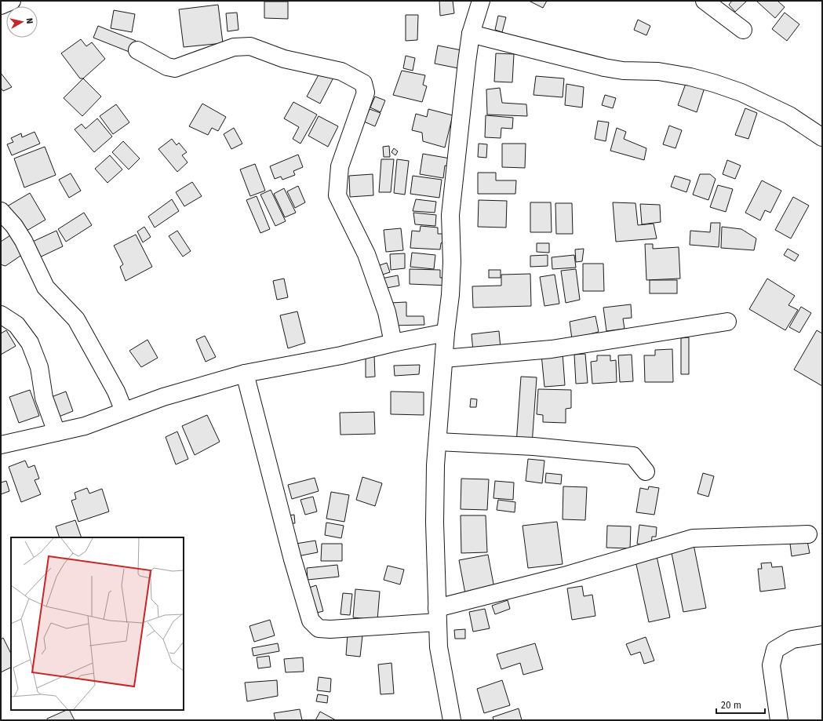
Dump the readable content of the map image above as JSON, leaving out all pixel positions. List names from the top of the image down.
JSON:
{
  "scale_bar": "20 m",
  "north": "right"
}
